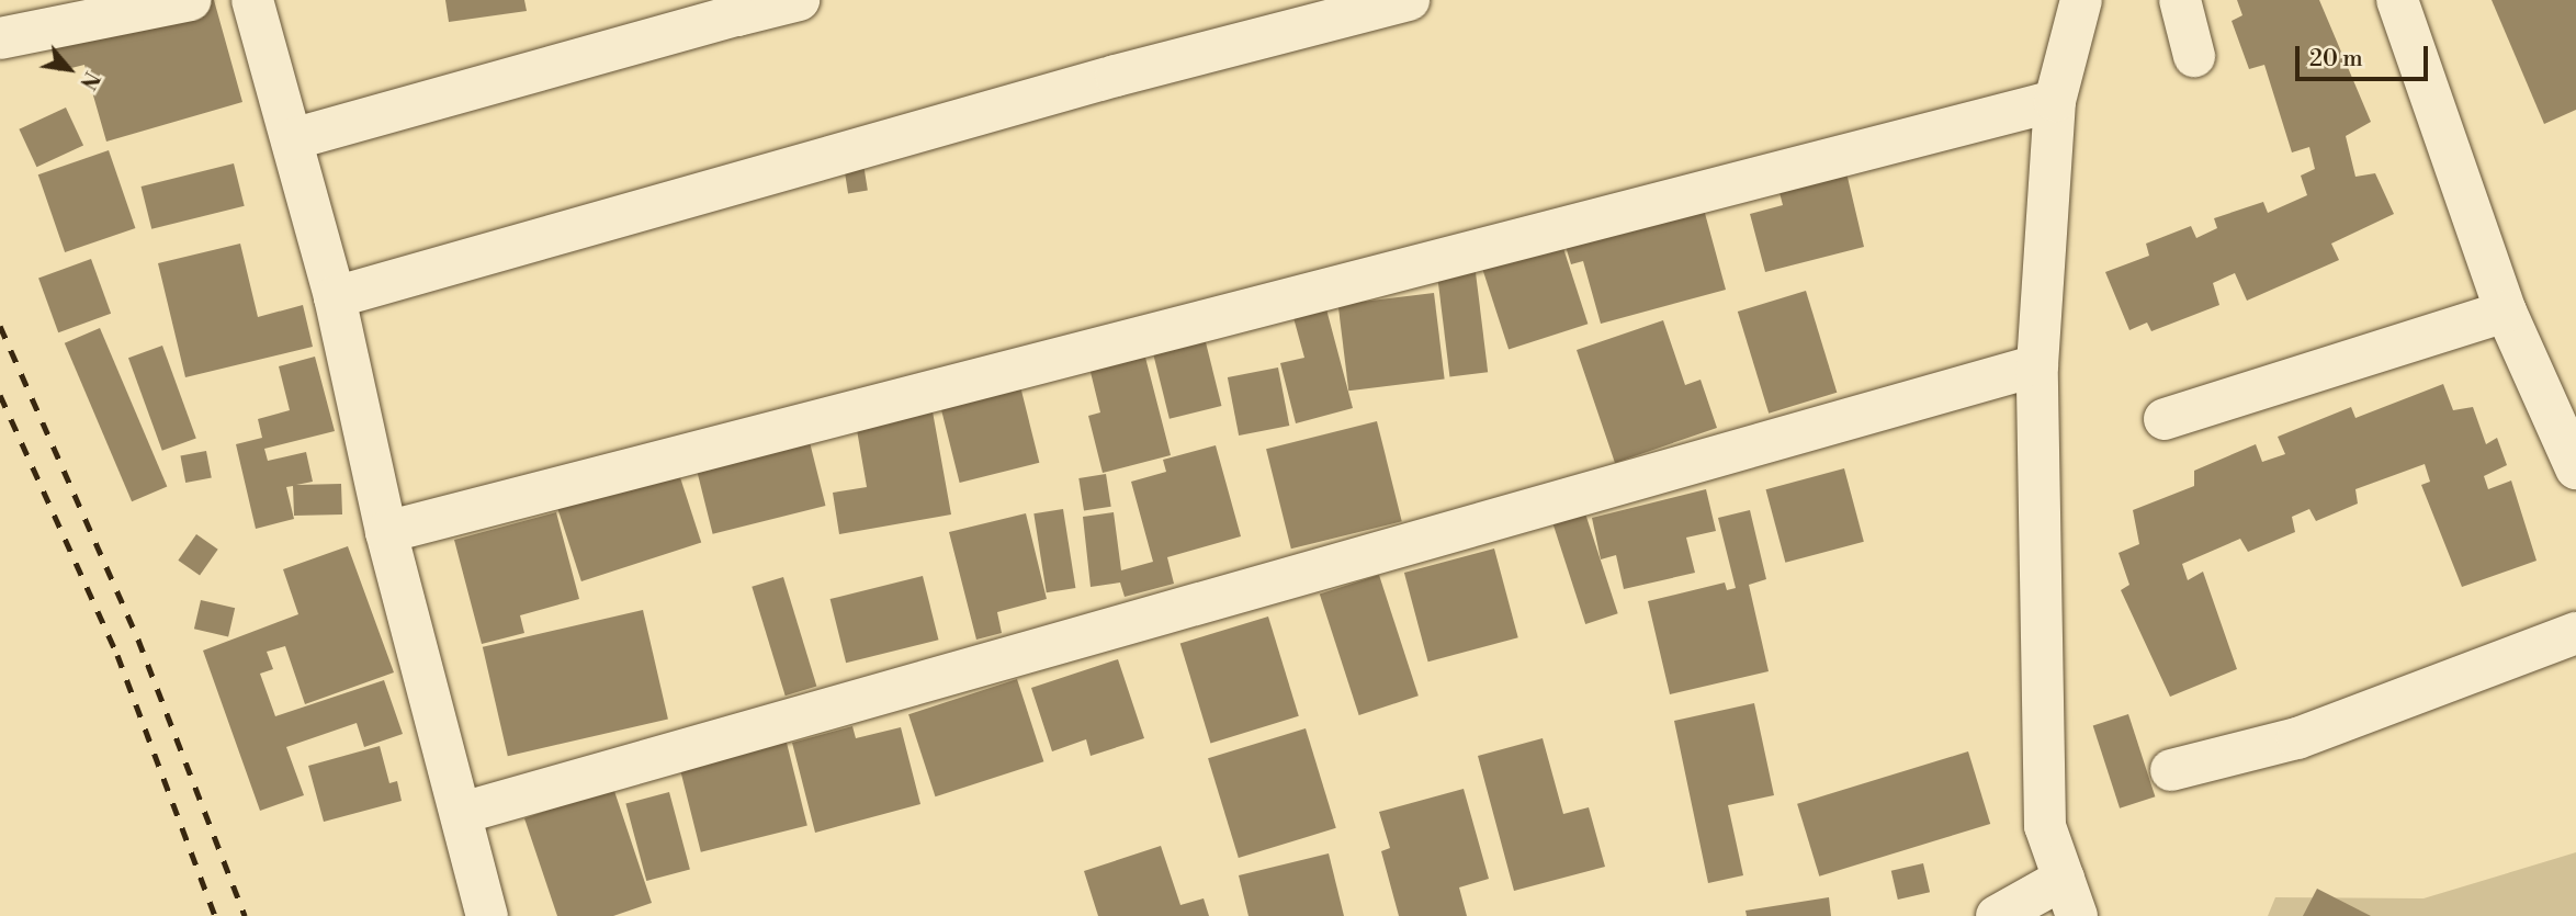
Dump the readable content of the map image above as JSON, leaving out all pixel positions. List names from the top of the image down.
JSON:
{
  "scale_bar": "20 m",
  "north": "bottom right"
}
